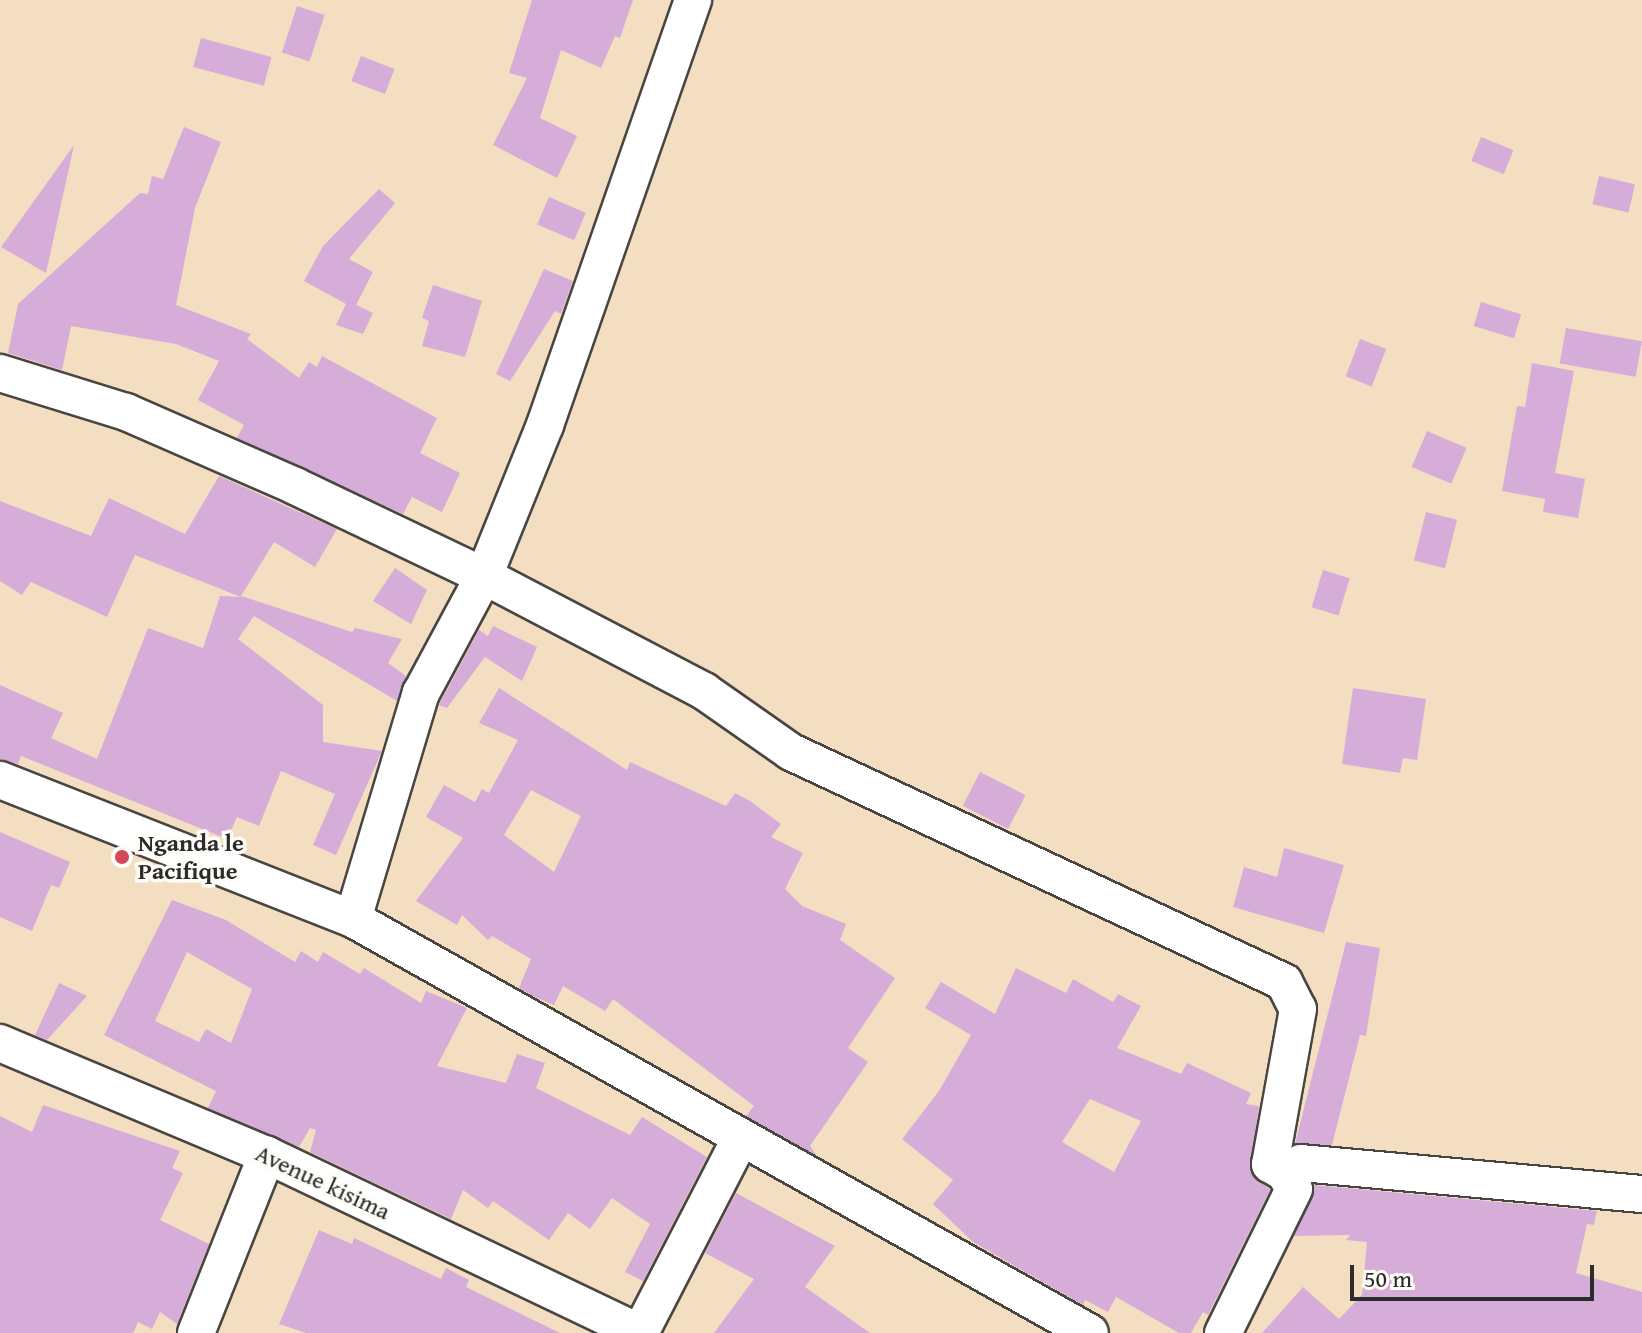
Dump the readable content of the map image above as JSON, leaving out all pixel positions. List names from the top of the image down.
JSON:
{
  "streets": {
    "street": ["Avenue kisima"]
  },
  "places": ["Nganda le Pacifique"],
  "scale_bar": "50 m"
}
